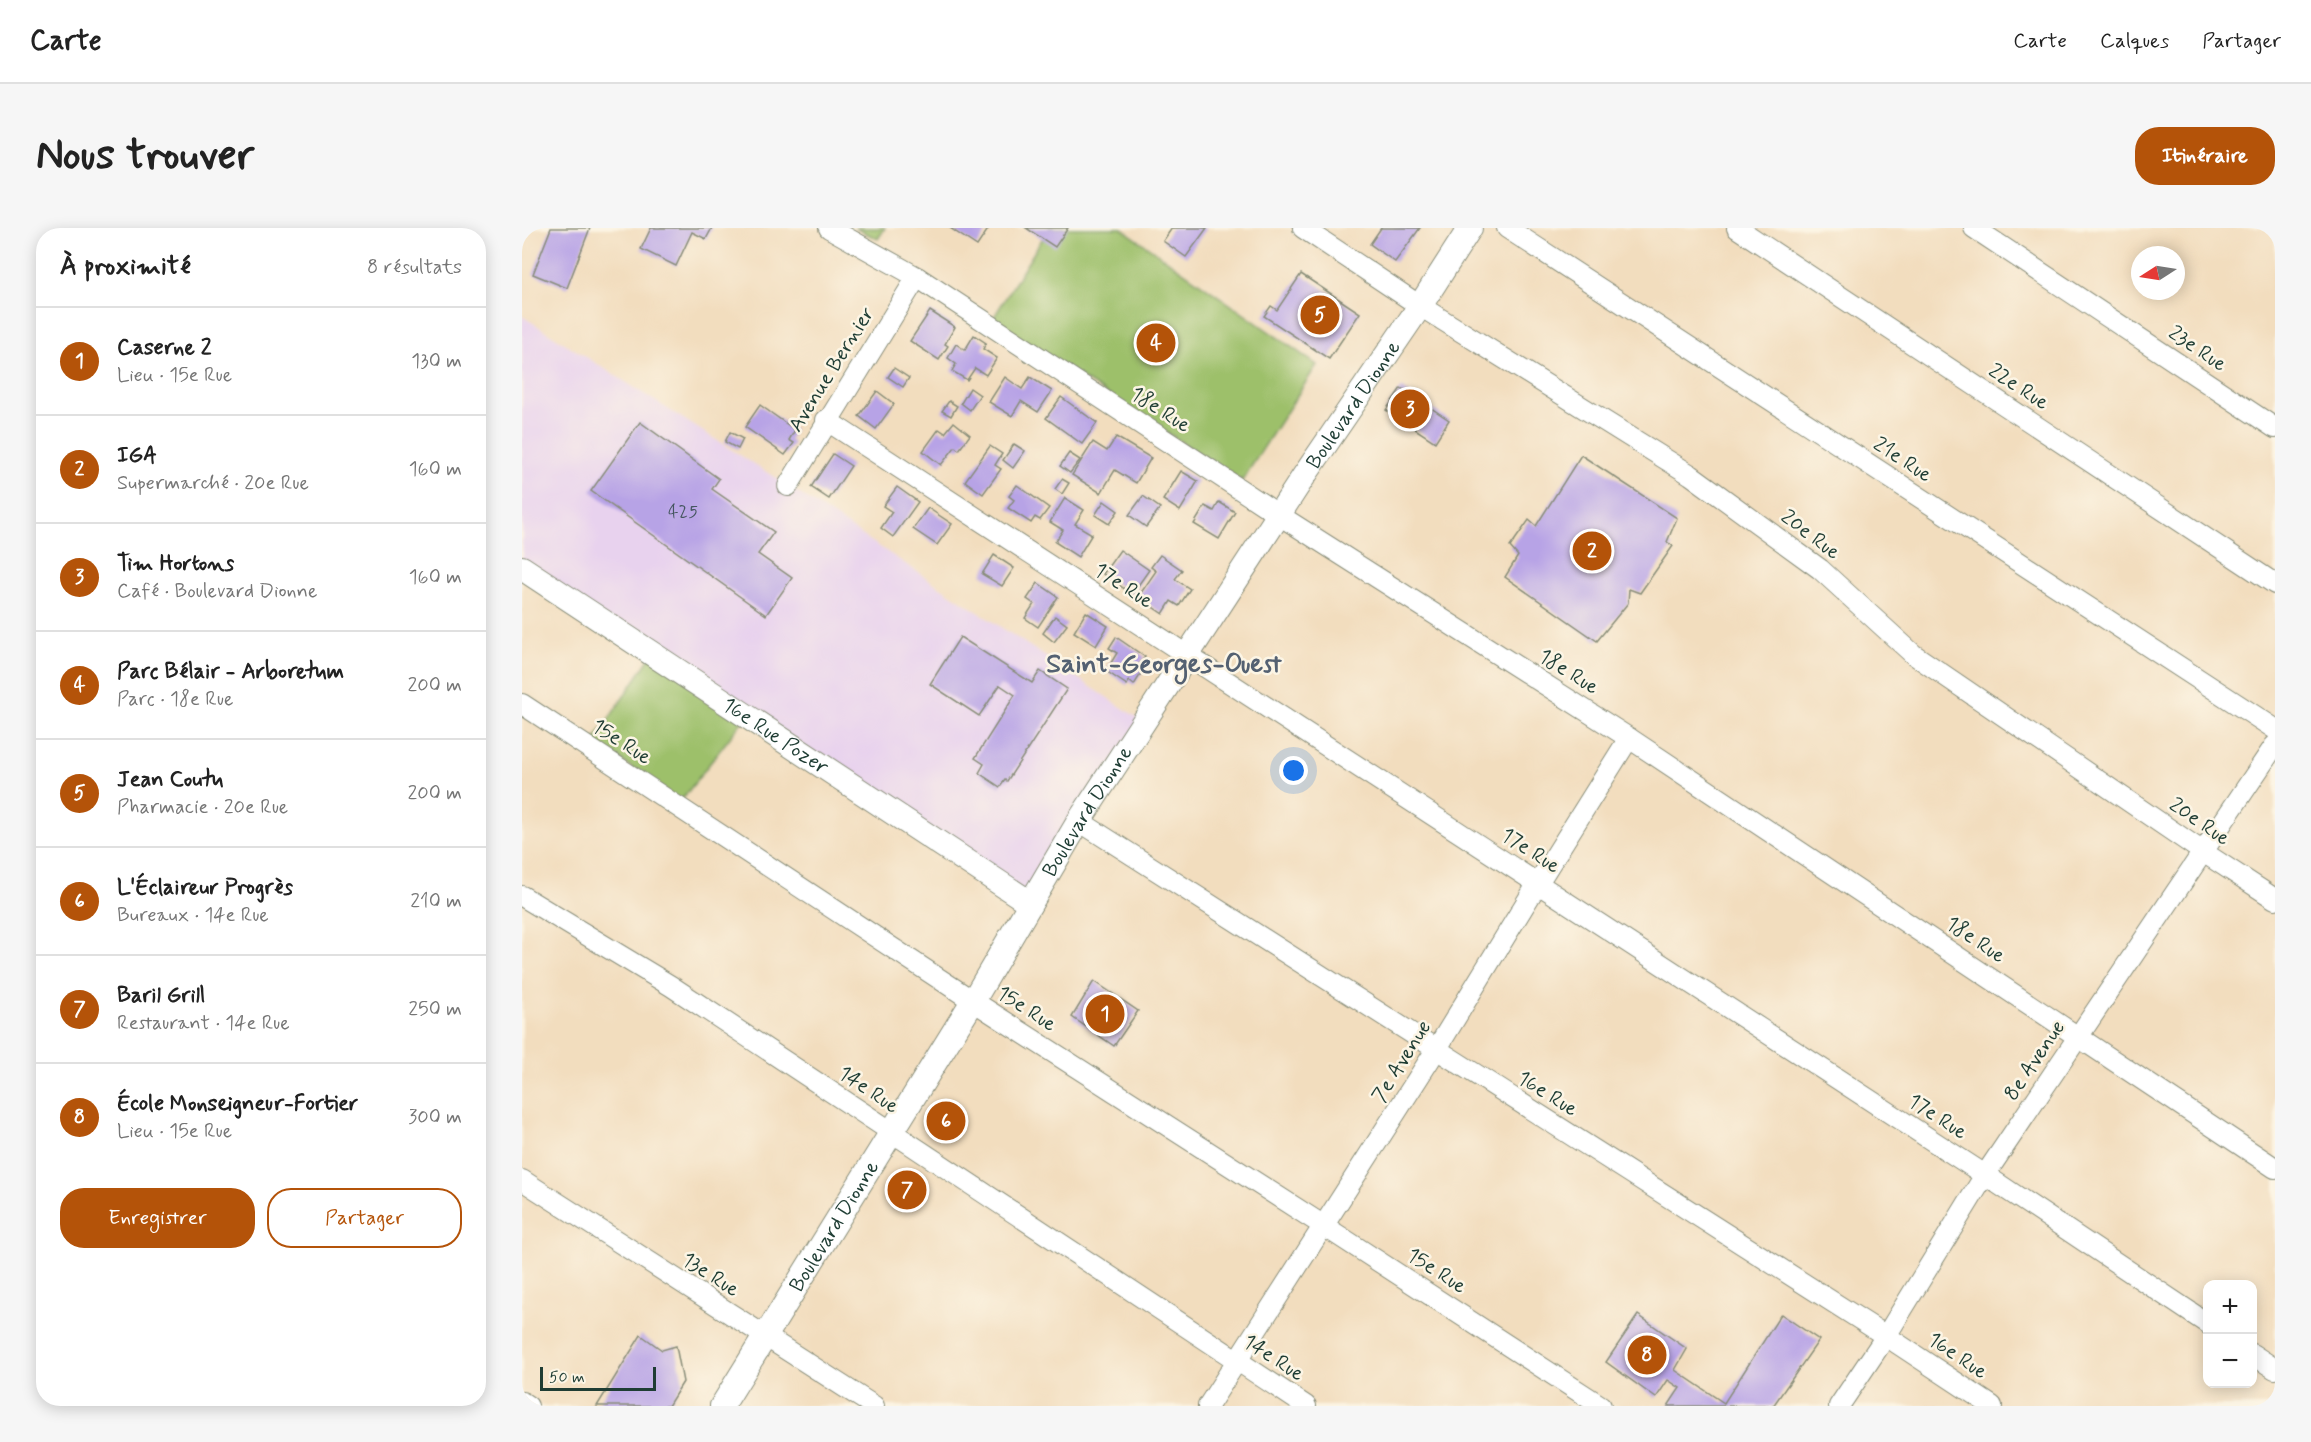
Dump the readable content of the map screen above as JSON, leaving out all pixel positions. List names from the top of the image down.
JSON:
{
  "streets": {
    "main road": ["Boulevard Dionne", "16e Rue Pozer"],
    "street": [
      "23e Rue",
      "Avenue Bernier",
      "22e Rue",
      "18e Rue",
      "21e Rue",
      "20e Rue",
      "17e Rue",
      "15e Rue",
      "8e Avenue",
      "7e Avenue",
      "14e Rue",
      "16e Rue",
      "13e Rue"
    ]
  },
  "crossings": [
    ["Avenue Bernier", "18e Rue"],
    ["Avenue Bernier", "17e Rue"],
    ["Boulevard Dionne", "18e Rue"],
    ["Boulevard Dionne", "20e Rue"],
    ["Boulevard Dionne", "17e Rue"],
    ["Boulevard Dionne", "16e Rue Pozer"],
    ["Boulevard Dionne", "15e Rue"],
    ["Boulevard Dionne", "14e Rue"],
    ["Boulevard Dionne", "16e Rue"],
    ["Boulevard Dionne", "13e Rue"],
    ["18e Rue", "8e Avenue"],
    ["18e Rue", "7e Avenue"],
    ["20e Rue", "8e Avenue"],
    ["17e Rue", "8e Avenue"],
    ["17e Rue", "7e Avenue"],
    ["15e Rue", "7e Avenue"],
    ["8e Avenue", "16e Rue"],
    ["7e Avenue", "14e Rue"],
    ["7e Avenue", "16e Rue"]
  ],
  "districts": ["Saint-Georges-Ouest"],
  "house_numbers": ["425"],
  "scale_bar": "50 m",
  "north": "left",
  "page": {
    "header": "Carte",
    "nav": ["Carte", "Calques", "Partager"],
    "buttons": [
      "Itinéraire",
      ["Enregistrer", "Partager"]
    ],
    "title": "Nous trouver",
    "heading": ["À proximité", "8 résultats"],
    "pins": [
      "5",
      "4",
      "3",
      "2",
      "1",
      "6",
      "7",
      "8"
    ],
    "list": [
      {
        "mark": "1",
        "name": "Caserne 2",
        "note": "Lieu · 15e Rue",
        "value": "130 m"
      },
      {
        "mark": "2",
        "name": "IGA",
        "note": "Supermarché · 20e Rue",
        "value": "160 m"
      },
      {
        "mark": "3",
        "name": "Tim Hortons",
        "note": "Café · Boulevard Dionne",
        "value": "160 m"
      },
      {
        "mark": "4",
        "name": "Parc Bélair - Arboretum",
        "note": "Parc · 18e Rue",
        "value": "200 m"
      },
      {
        "mark": "5",
        "name": "Jean Coutu",
        "note": "Pharmacie · 20e Rue",
        "value": "200 m"
      },
      {
        "mark": "6",
        "name": "L'Éclaireur Progrès",
        "note": "Bureaux · 14e Rue",
        "value": "210 m"
      },
      {
        "mark": "7",
        "name": "Baril Grill",
        "note": "Restaurant · 14e Rue",
        "value": "250 m"
      },
      {
        "mark": "8",
        "name": "École Monseigneur-Fortier",
        "note": "Lieu · 15e Rue",
        "value": "300 m"
      }
    ],
    "map_buttons": ["+", "−"],
    "scale": "50 m"
  }
}
